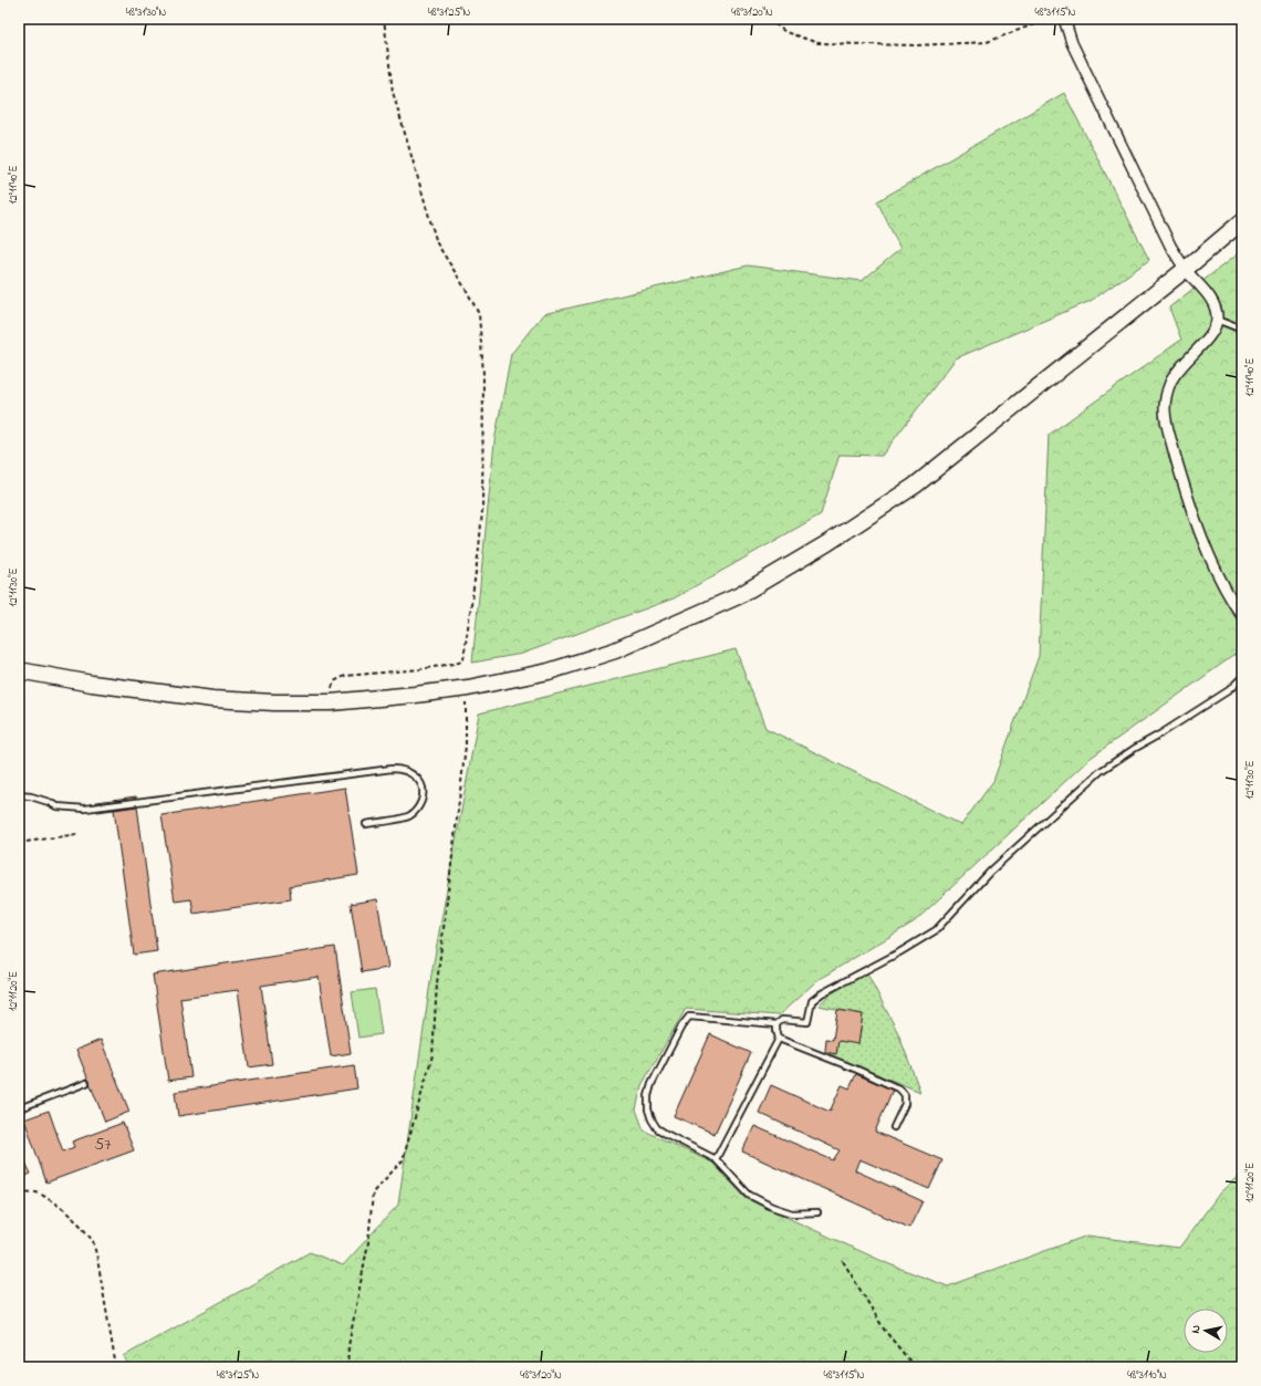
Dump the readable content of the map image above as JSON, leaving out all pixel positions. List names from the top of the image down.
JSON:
{
  "house_numbers": ["57"],
  "north": "left",
  "coordinates": [
    "48°31'30\"N",
    "48°31'25\"N",
    "48°31'20\"N",
    "48°31'15\"N",
    "12°11'40\"E",
    "12°11'30\"E",
    "12°11'20\"E",
    "48°31'10\"N"
  ]
}
